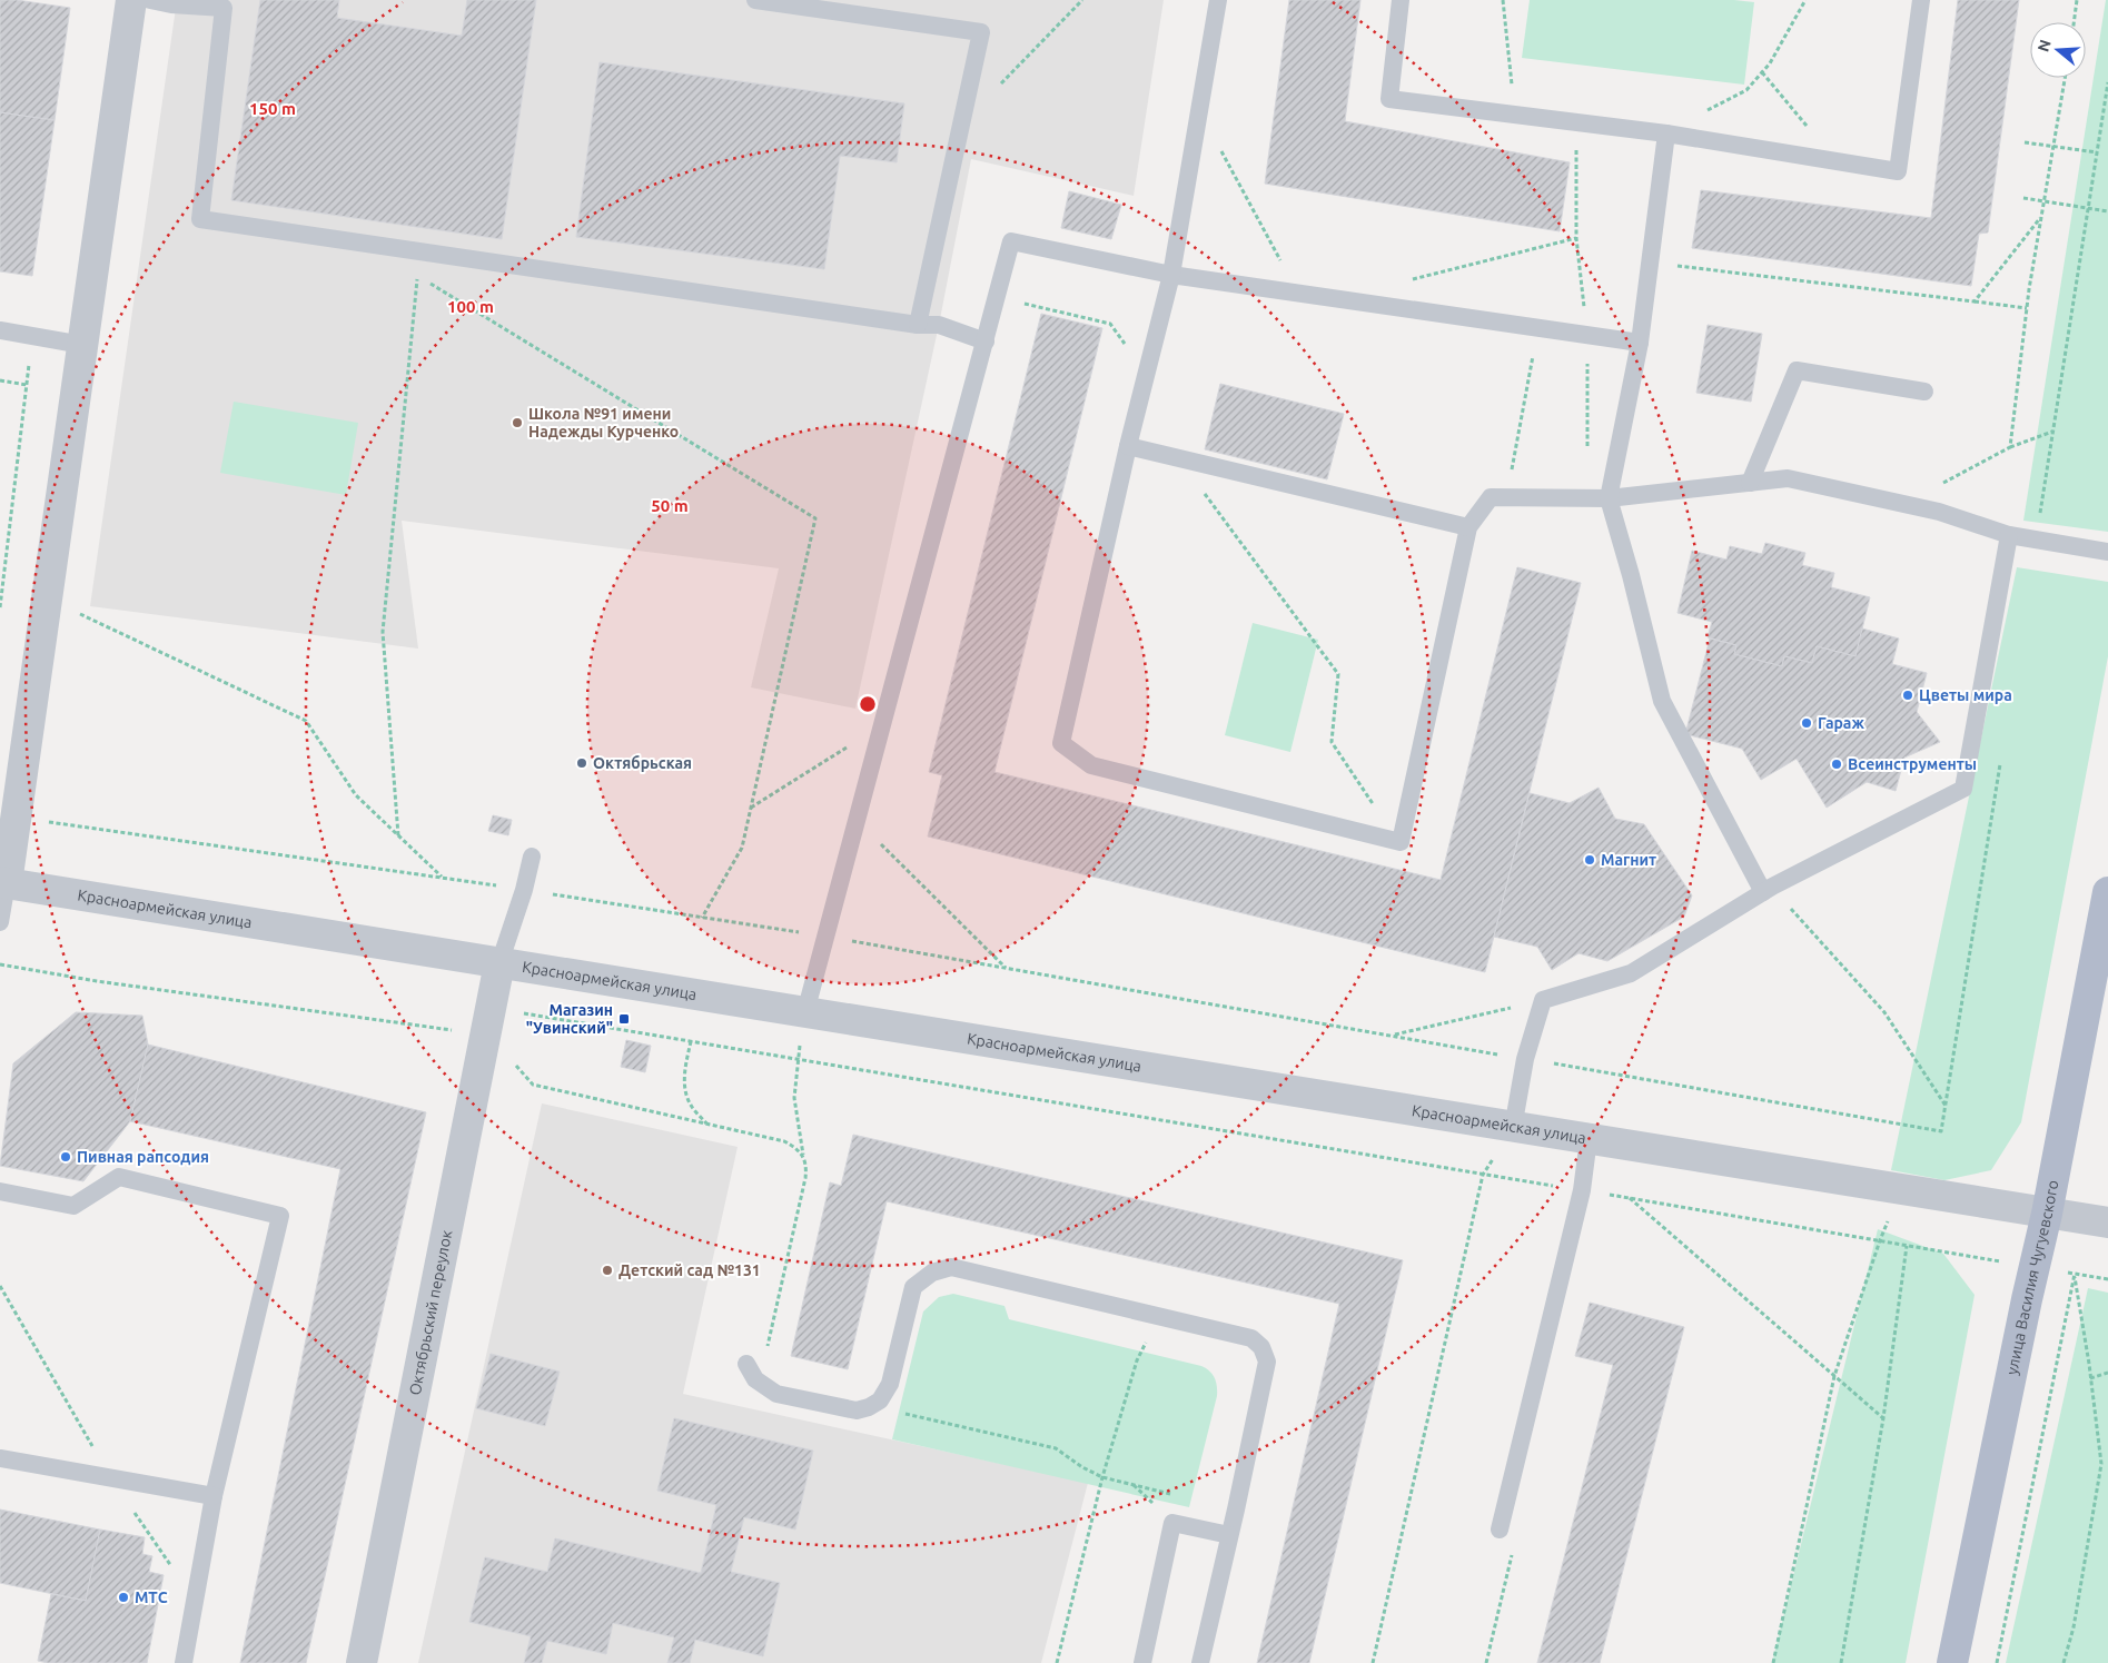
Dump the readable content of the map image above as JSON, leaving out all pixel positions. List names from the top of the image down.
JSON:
{
  "streets": {
    "main road": ["улица Василия Чугуевского"],
    "street": ["Красноармейская улица", "Октябрьский переулок"]
  },
  "crossings": [
    ["Красноармейская улица", "улица Василия Чугуевского"],
    ["Красноармейская улица", "Октябрьский переулок"]
  ],
  "places": {
    "other": [
      "Школа №91 имени Надежды Курченко",
      "Цветы мира",
      "Гараж",
      "Октябрьская",
      "Всеинструменты",
      "Магнит",
      "Пивная рапсодия",
      "Детский сад №131",
      "МТС"
    ],
    "transit": ["Магазин \"Увинский\""]
  },
  "north": "left",
  "rings": ["150 m", "100 m", "50 m"]
}
